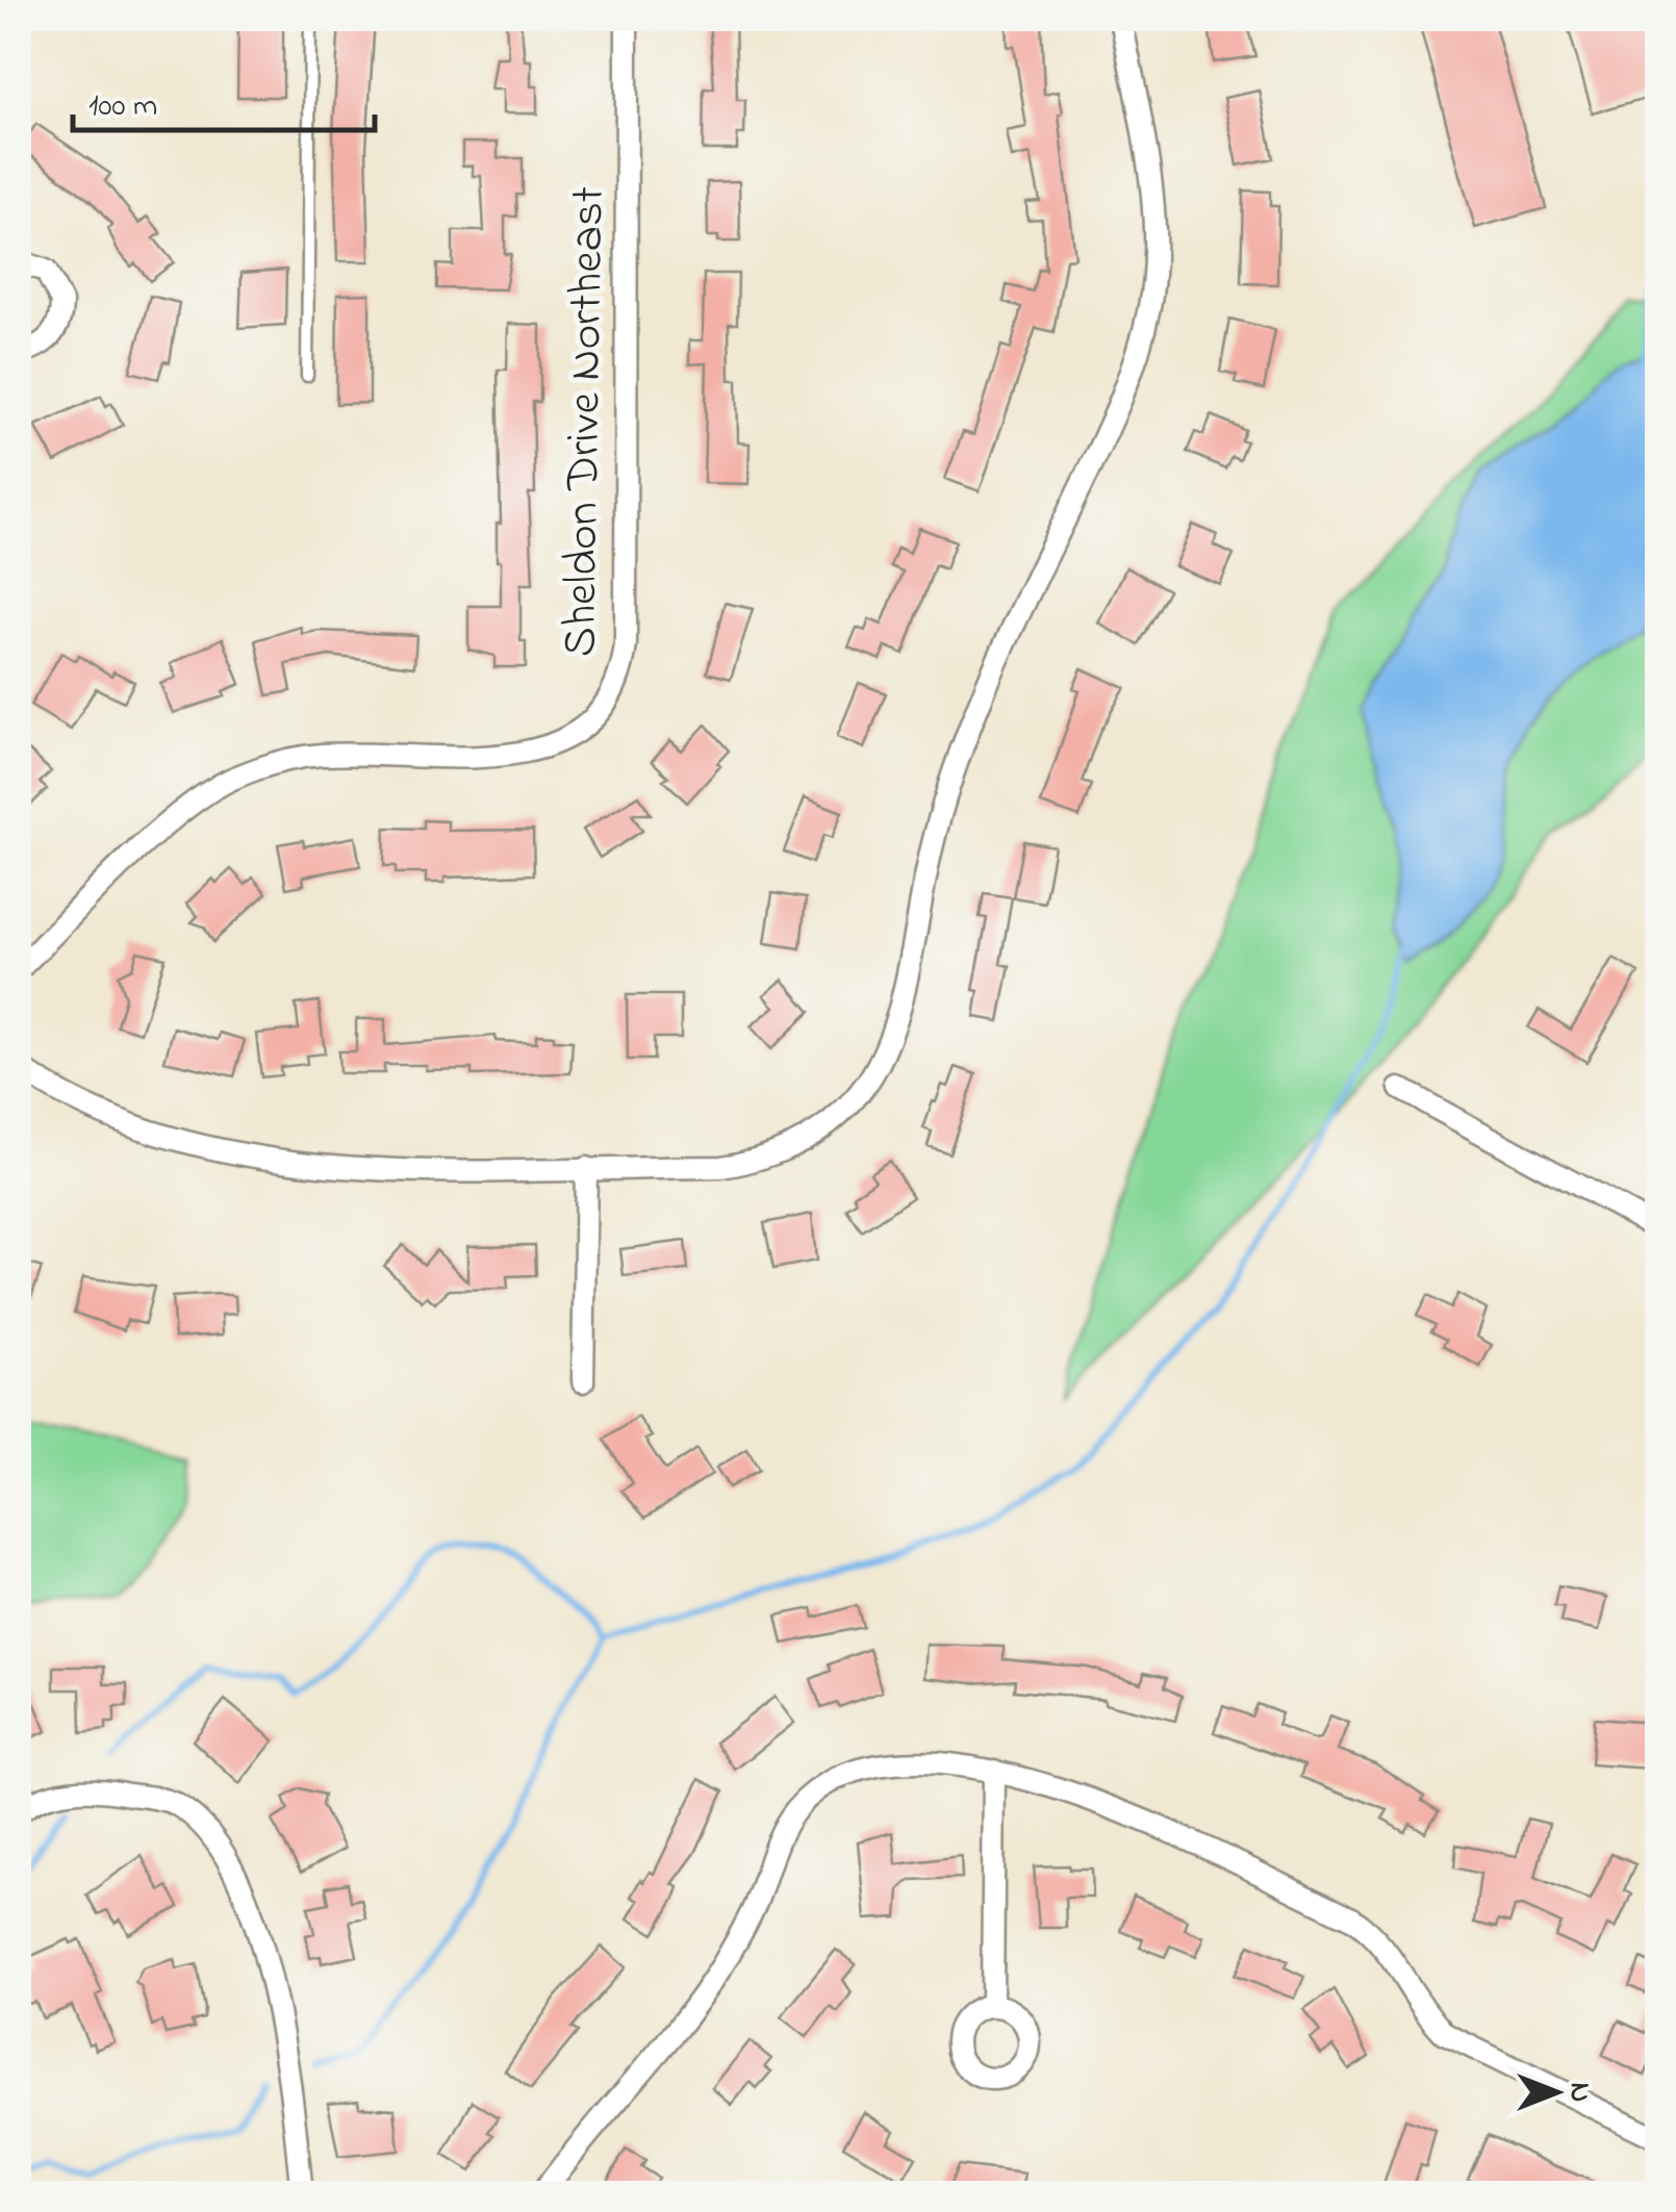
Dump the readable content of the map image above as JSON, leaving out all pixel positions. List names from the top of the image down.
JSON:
{
  "streets": {
    "street": ["Sheldon Drive Northeast"]
  },
  "scale_bar": "100 m",
  "north": "right"
}
